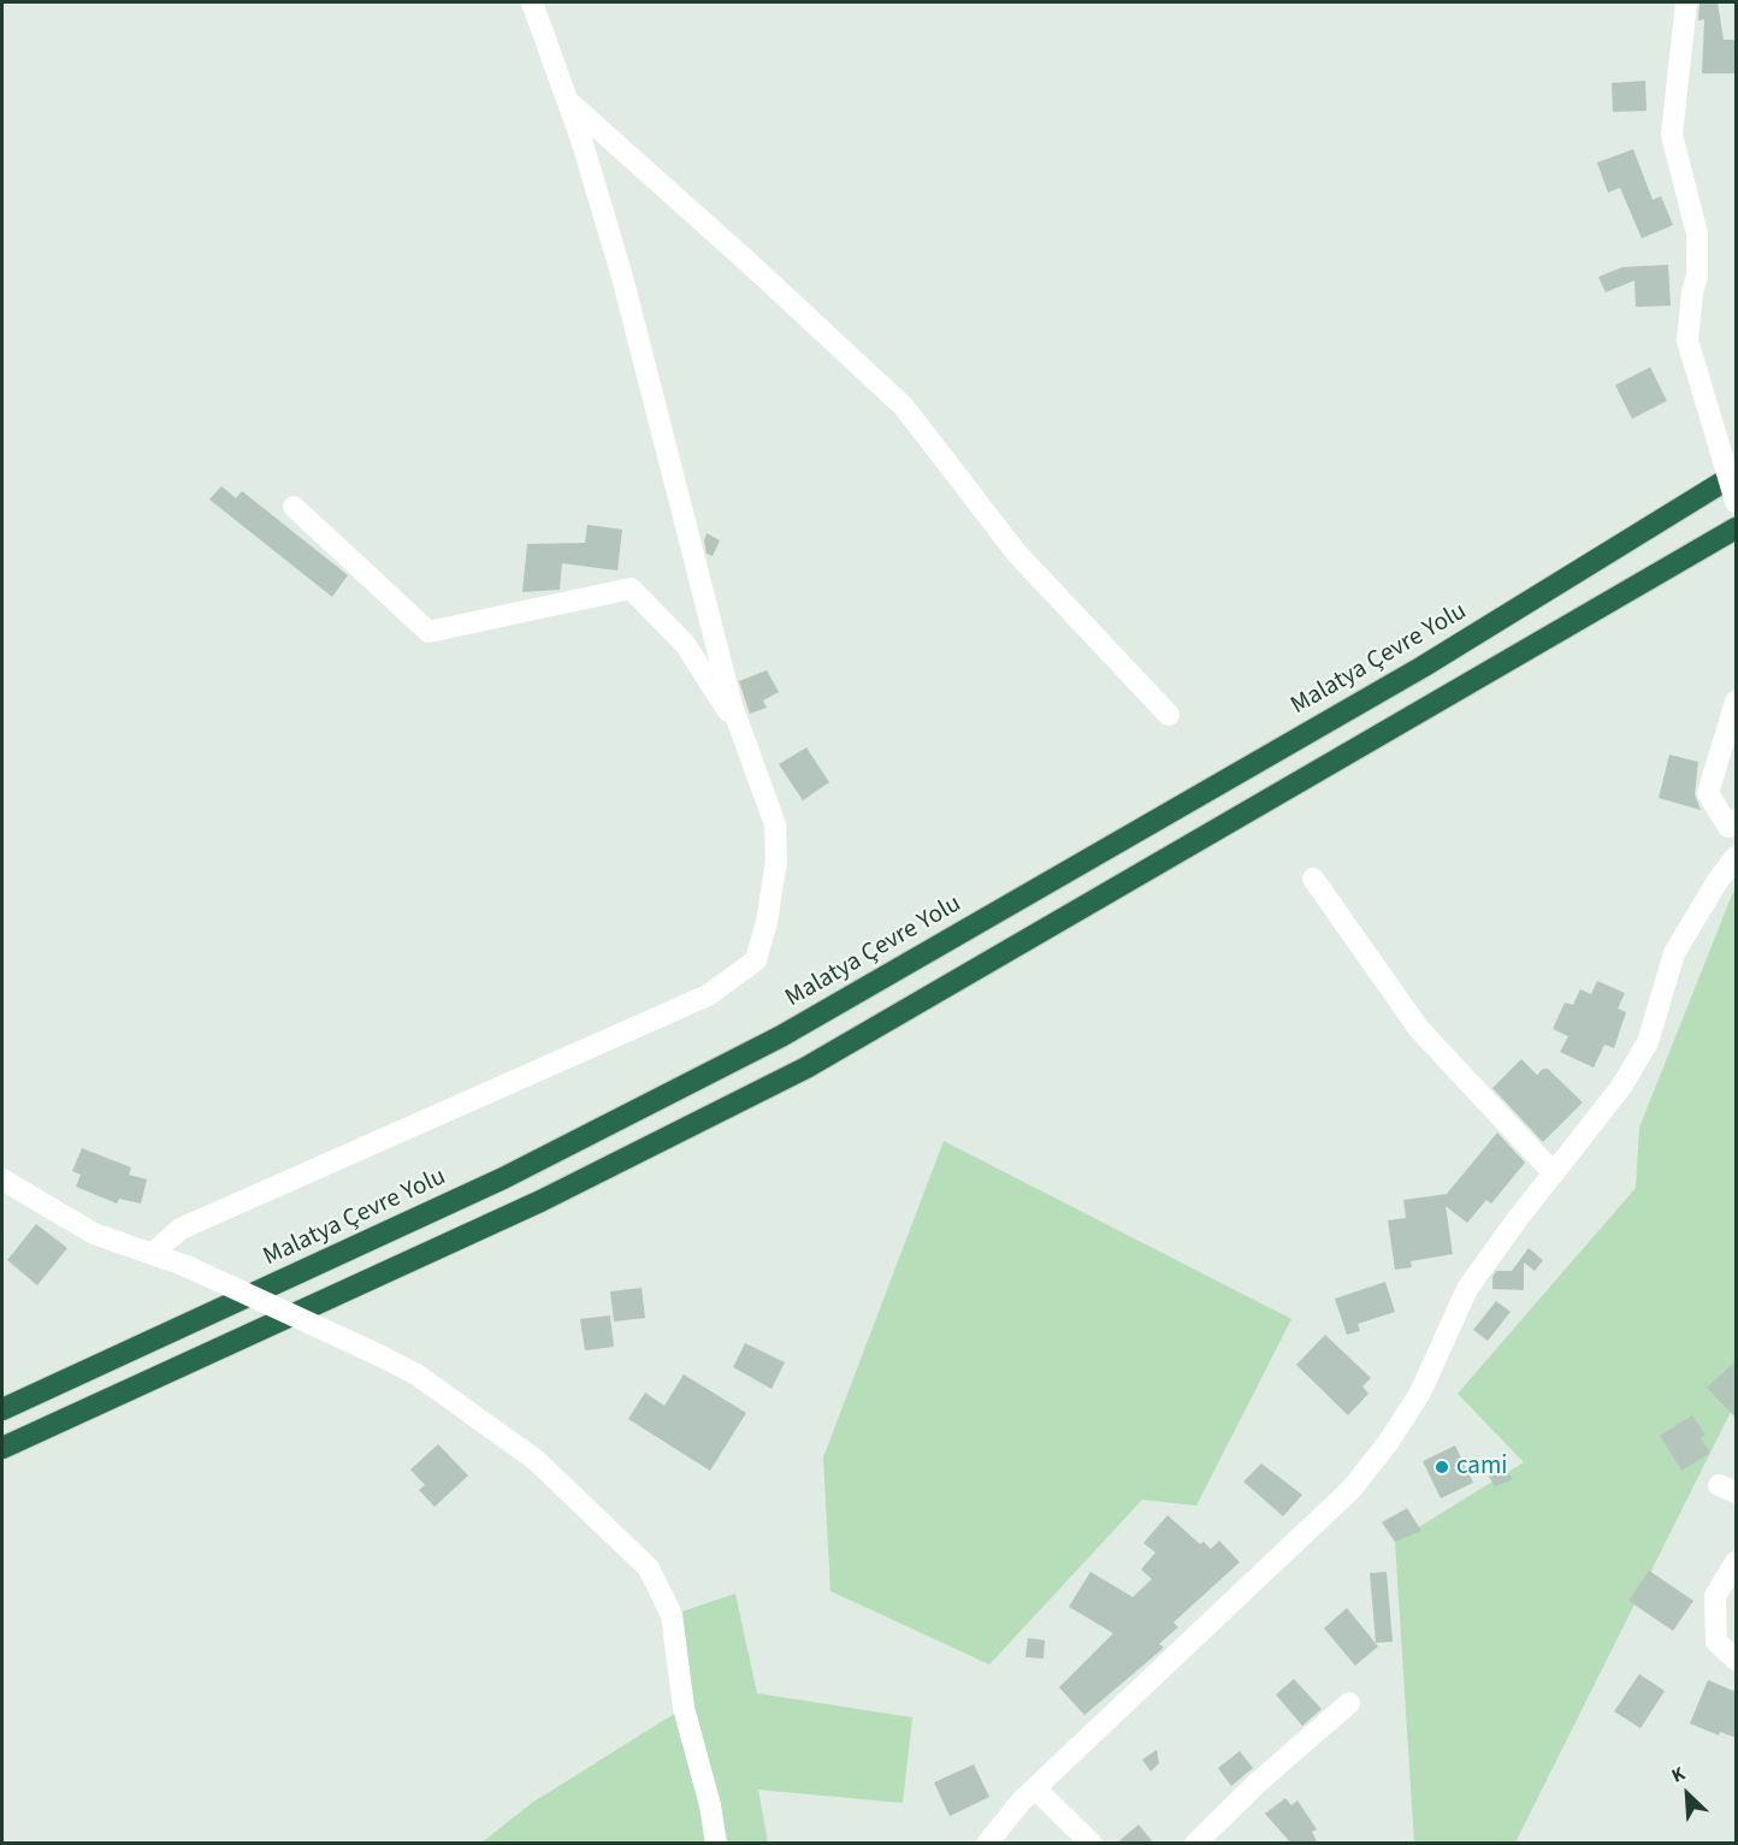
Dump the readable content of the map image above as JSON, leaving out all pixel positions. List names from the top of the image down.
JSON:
{
  "streets": {
    "highway": ["Malatya Çevre Yolu"]
  },
  "places": ["cami"],
  "north": "top left"
}
